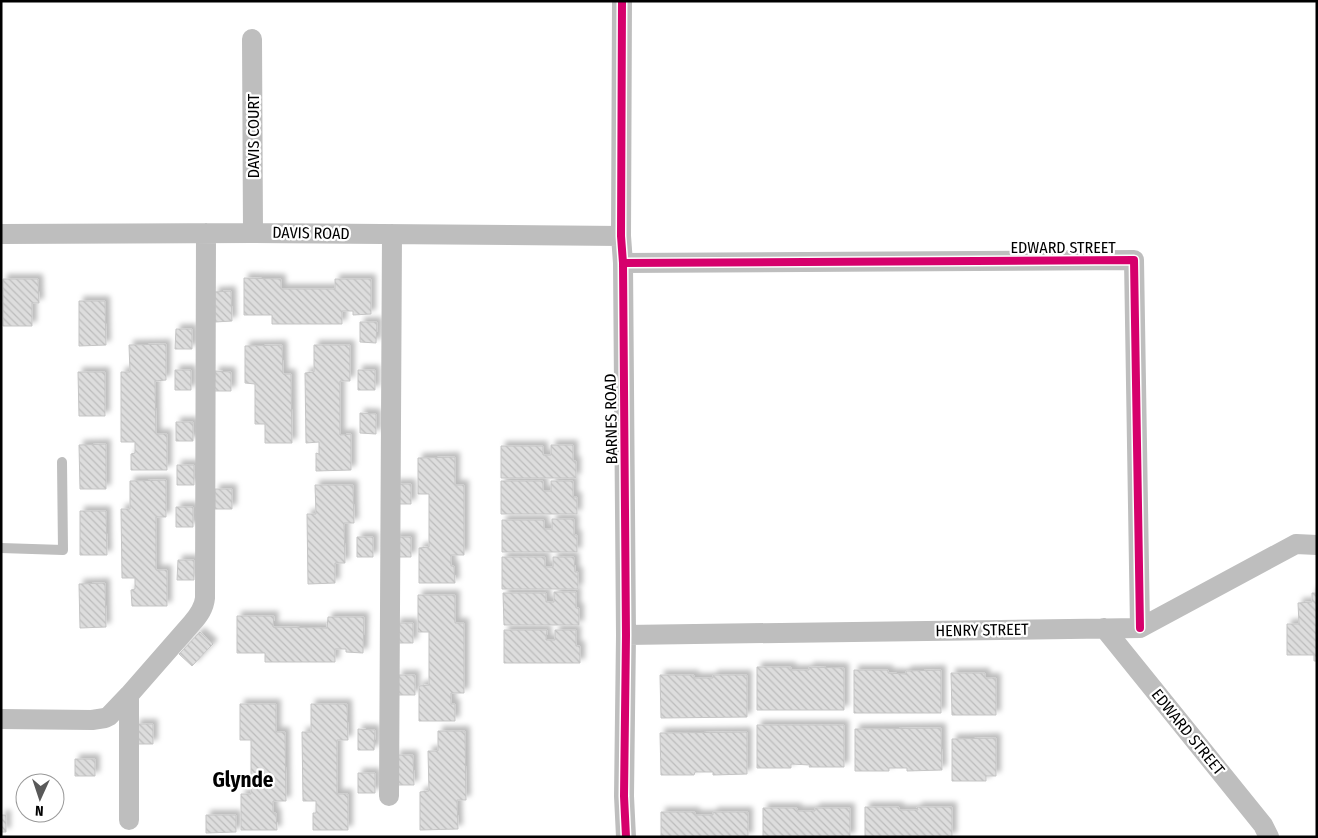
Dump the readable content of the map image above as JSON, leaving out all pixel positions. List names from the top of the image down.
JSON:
{
  "streets": {
    "street": [
      "DAVIS COURT",
      "DAVIS ROAD",
      "EDWARD STREET",
      "BARNES ROAD",
      "HENRY STREET"
    ]
  },
  "crossings": [
    ["DAVIS COURT", "DAVIS ROAD"],
    ["DAVIS ROAD", "BARNES ROAD"],
    ["EDWARD STREET", "BARNES ROAD"],
    ["EDWARD STREET", "HENRY STREET"],
    ["BARNES ROAD", "HENRY STREET"]
  ],
  "districts": ["Glynde"],
  "north": "bottom"
}
